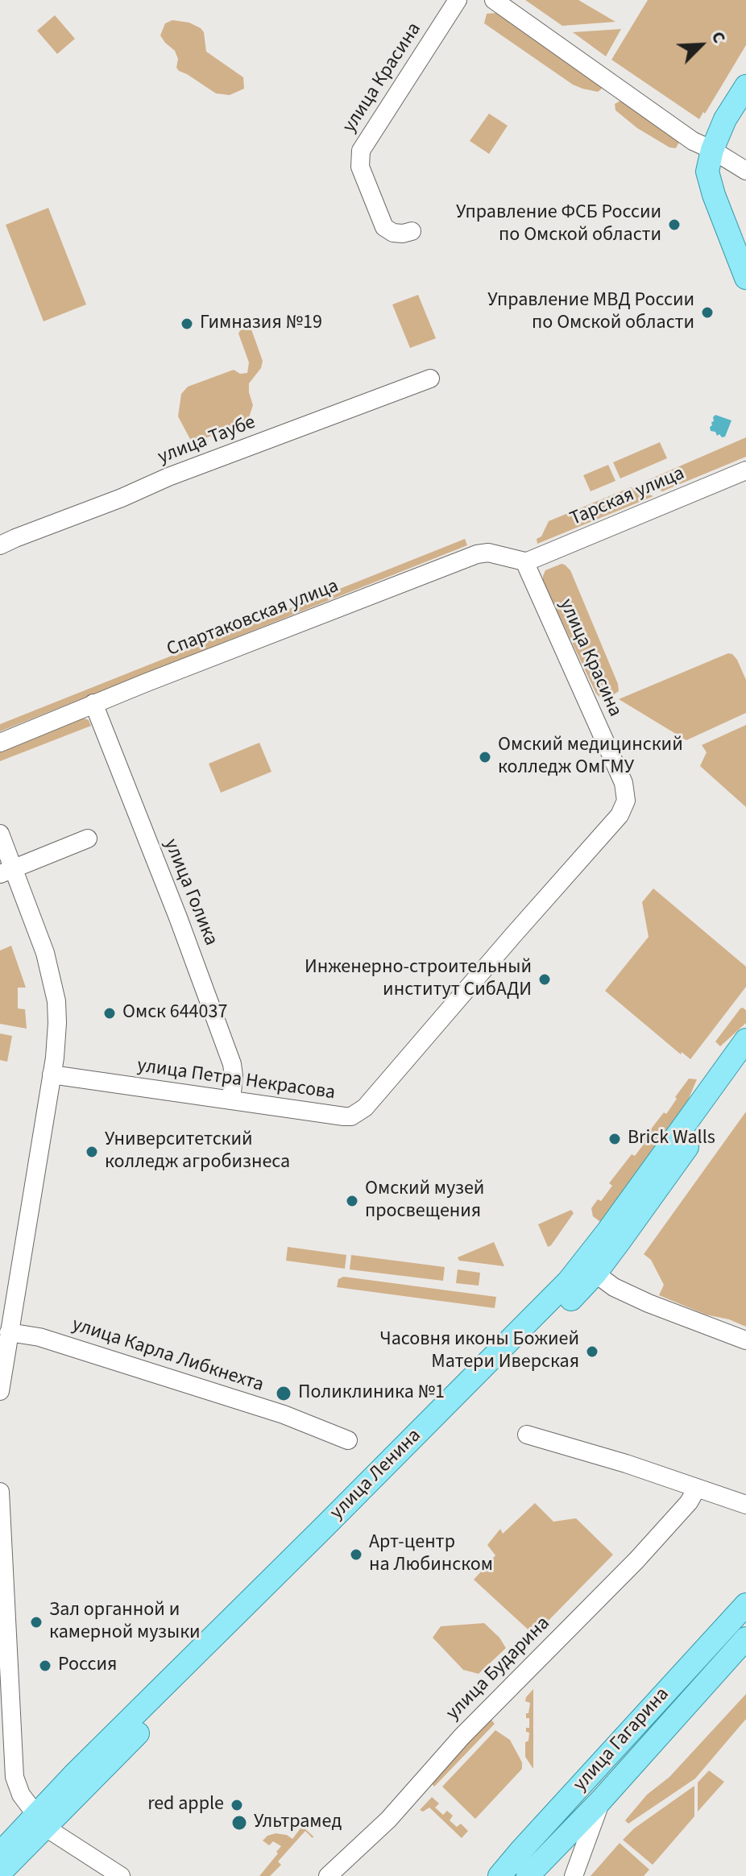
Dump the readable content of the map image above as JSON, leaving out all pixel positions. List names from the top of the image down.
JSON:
{
  "streets": {
    "main road": ["улица Ленина", "улица Гагарина"],
    "street": [
      "улица Красина",
      "улица Таубе",
      "Тарская улица",
      "Спартаковская улица",
      "улица Голика",
      "улица Петра Некрасова",
      "улица Карла Либкнехта",
      "улица Бударина"
    ]
  },
  "crossings": [
    ["улица Красина", "Тарская улица"],
    ["улица Красина", "Спартаковская улица"],
    ["улица Красина", "улица Петра Некрасова"],
    ["Тарская улица", "Спартаковская улица"],
    ["Спартаковская улица", "улица Голика"],
    ["улица Голика", "улица Петра Некрасова"]
  ],
  "places": [
    "Управление ФСБ России по Омской области",
    "Управление МВД России по Омской области",
    "Гимназия №19",
    "Омский медицинский колледж ОмГМУ",
    "Инженерно-строительный институт СибАДИ",
    "Омск 644037",
    "Brick Walls",
    "Университетский колледж агробизнеса",
    "Омский музей просвещения",
    "Часовня иконы Божией Матери Иверская",
    "Поликлиника №1",
    "Арт-центр на Любинском",
    "Зал органной и камерной музыки",
    "Россия",
    "red apple",
    "Ультрамед"
  ],
  "north": "top right"
}
